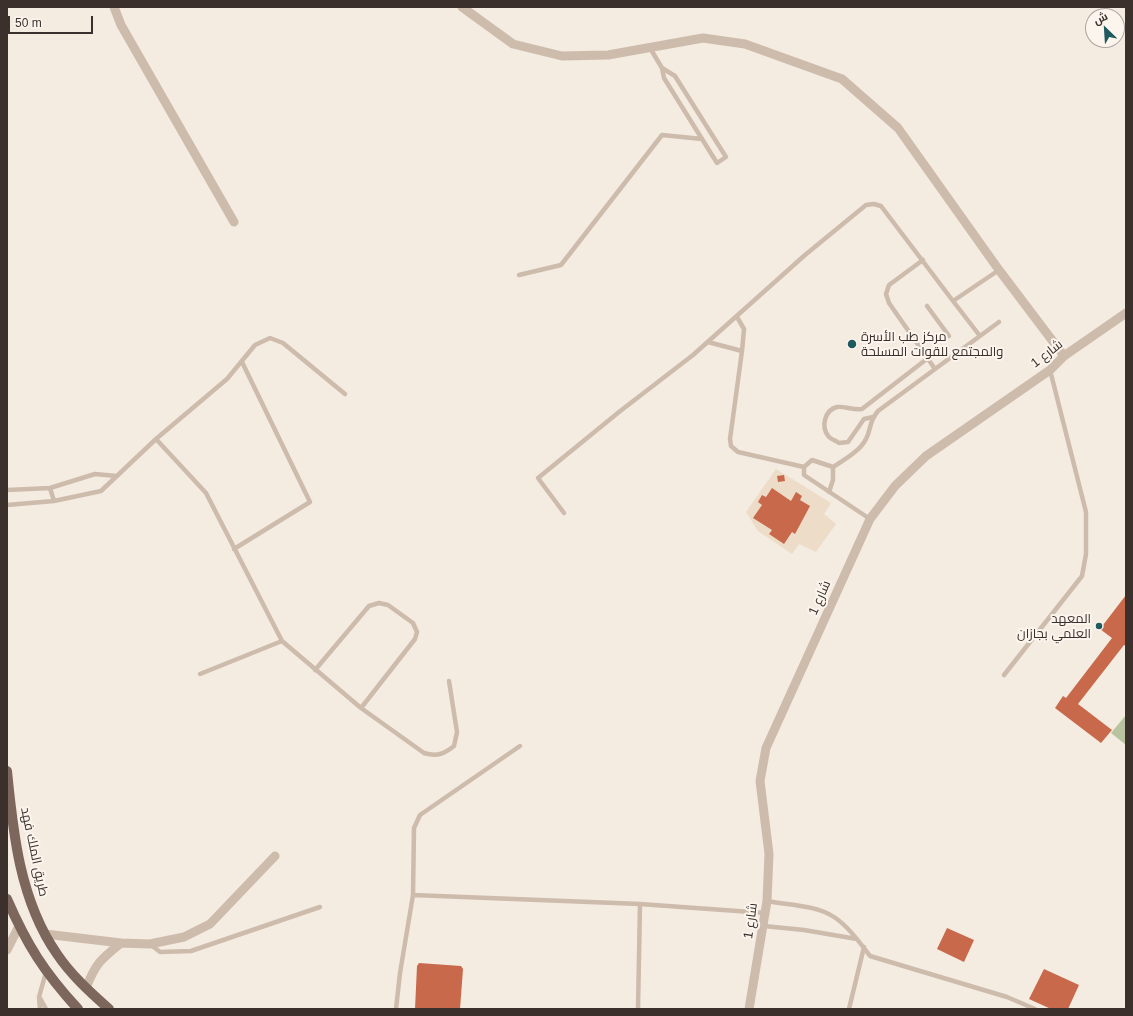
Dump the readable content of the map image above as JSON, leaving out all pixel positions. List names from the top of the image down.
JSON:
{
  "streets": {
    "main road": ["طريق الملك فهد"],
    "street": ["شارع 1"]
  },
  "places": ["مركز طب الأسرة والمجتمع للقوات المسلحة", "المعهد العلمي بجازان"],
  "scale_bar": "50 m",
  "north": "top left"
}
